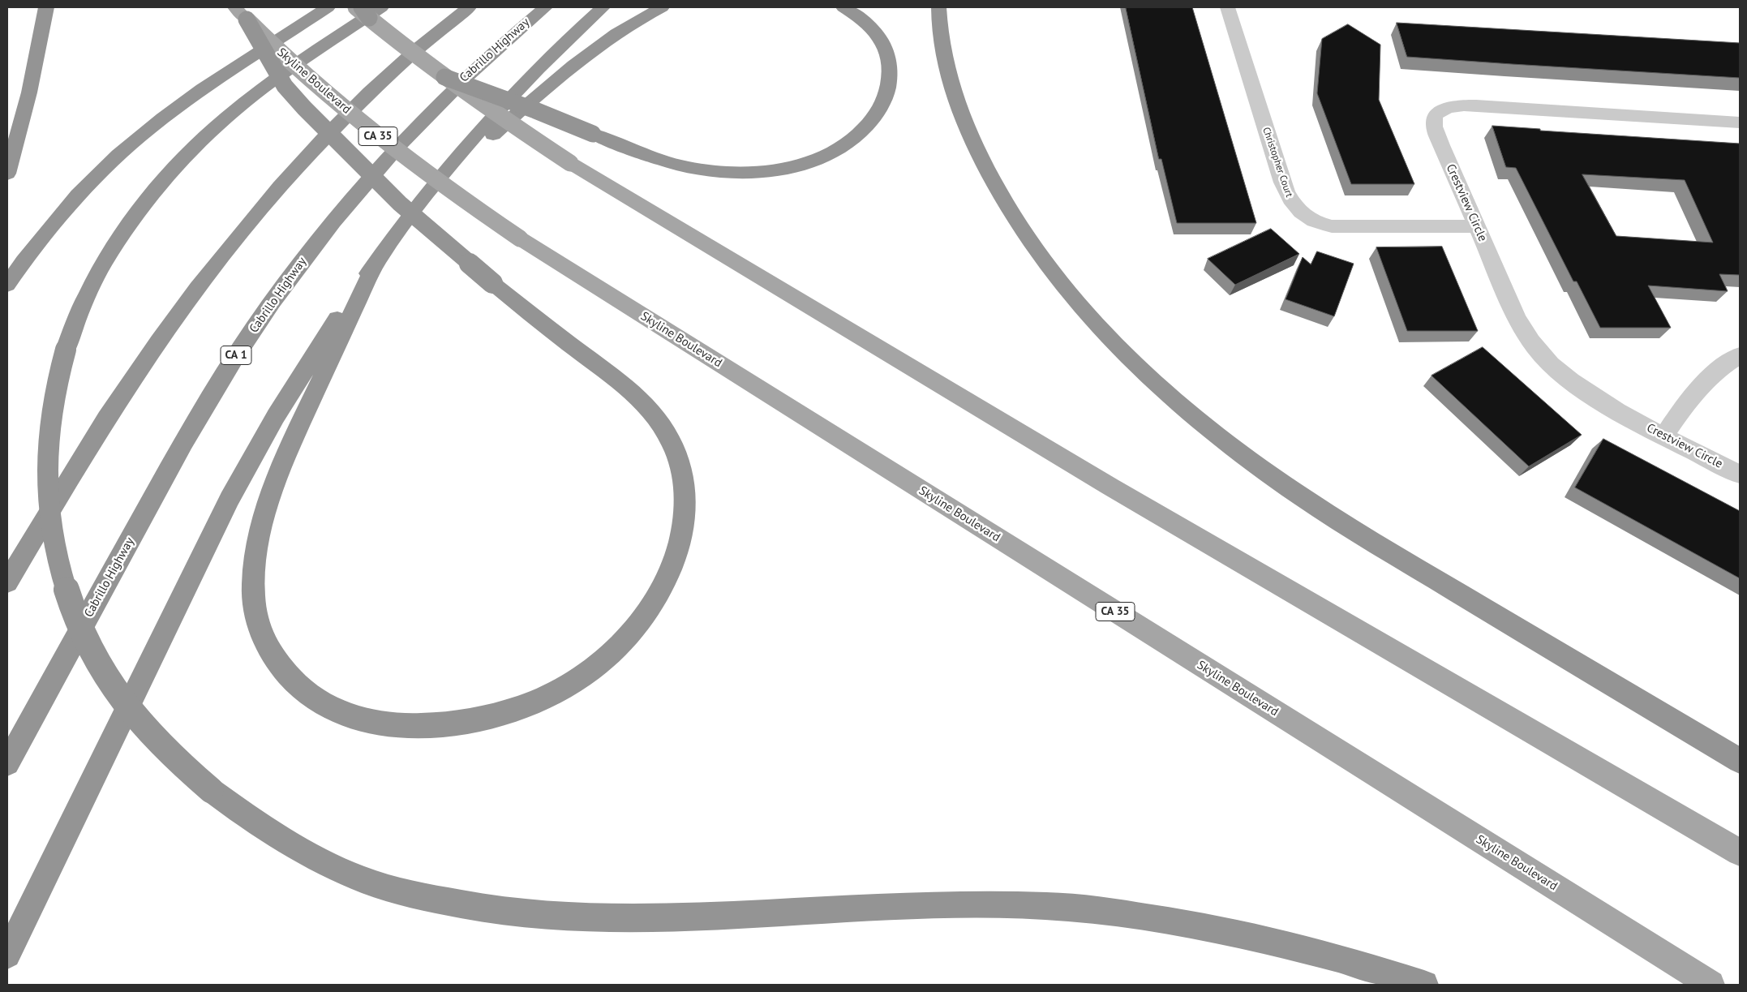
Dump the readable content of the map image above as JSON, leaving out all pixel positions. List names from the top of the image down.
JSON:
{
  "streets": {
    "highway": ["Cabrillo Highway", "CA 1"],
    "main road": ["Skyline Boulevard", "CA 35"],
    "street": ["Christopher Court", "Crestview Circle"]
  },
  "crossings": [
    ["Christopher Court", "Crestview Circle"]
  ]
}
